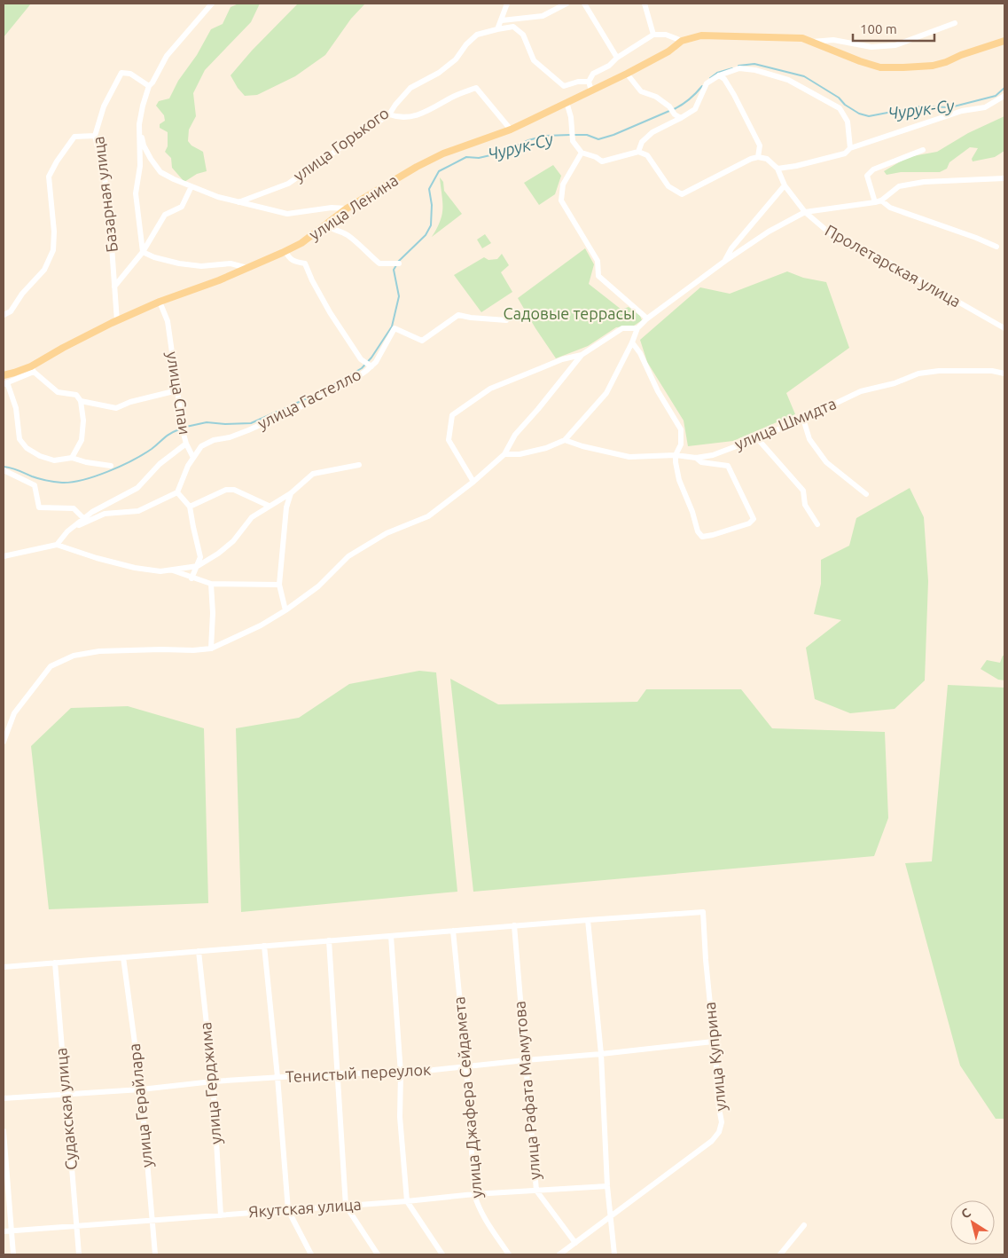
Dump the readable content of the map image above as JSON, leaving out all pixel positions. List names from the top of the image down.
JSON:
{
  "streets": {
    "main road": ["улица Ленина"],
    "street": [
      "улица Горького",
      "Базарная улица",
      "Пролетарская улица",
      "улица Спаи",
      "улица Гастелло",
      "улица Шмидта",
      "улица Куприна",
      "Тенистый переулок",
      "улица Герджима",
      "улица Рафата Мамутова",
      "улица Джафера Сейдамета",
      "улица Герайлара",
      "Судакская улица",
      "Якутская улица"
    ]
  },
  "crossings": [
    ["Базарная улица", "улица Ленина"],
    ["улица Ленина", "улица Спаи"],
    ["улица Спаи", "улица Гастелло"],
    ["улица Куприна", "Тенистый переулок"],
    ["улица Куприна", "улица Рафата Мамутова"],
    ["Тенистый переулок", "улица Герджима"],
    ["Тенистый переулок", "улица Рафата Мамутова"],
    ["Тенистый переулок", "улица Джафера Сейдамета"],
    ["Тенистый переулок", "улица Герайлара"],
    ["Тенистый переулок", "Судакская улица"],
    ["улица Герджима", "Якутская улица"],
    ["улица Рафата Мамутова", "Якутская улица"],
    ["улица Джафера Сейдамета", "Якутская улица"],
    ["улица Герайлара", "Якутская улица"],
    ["Судакская улица", "Якутская улица"]
  ],
  "water": ["Чурук-Су"],
  "parks": ["Садовые террасы"],
  "scale_bar": "100 m",
  "north": "top left"
}
